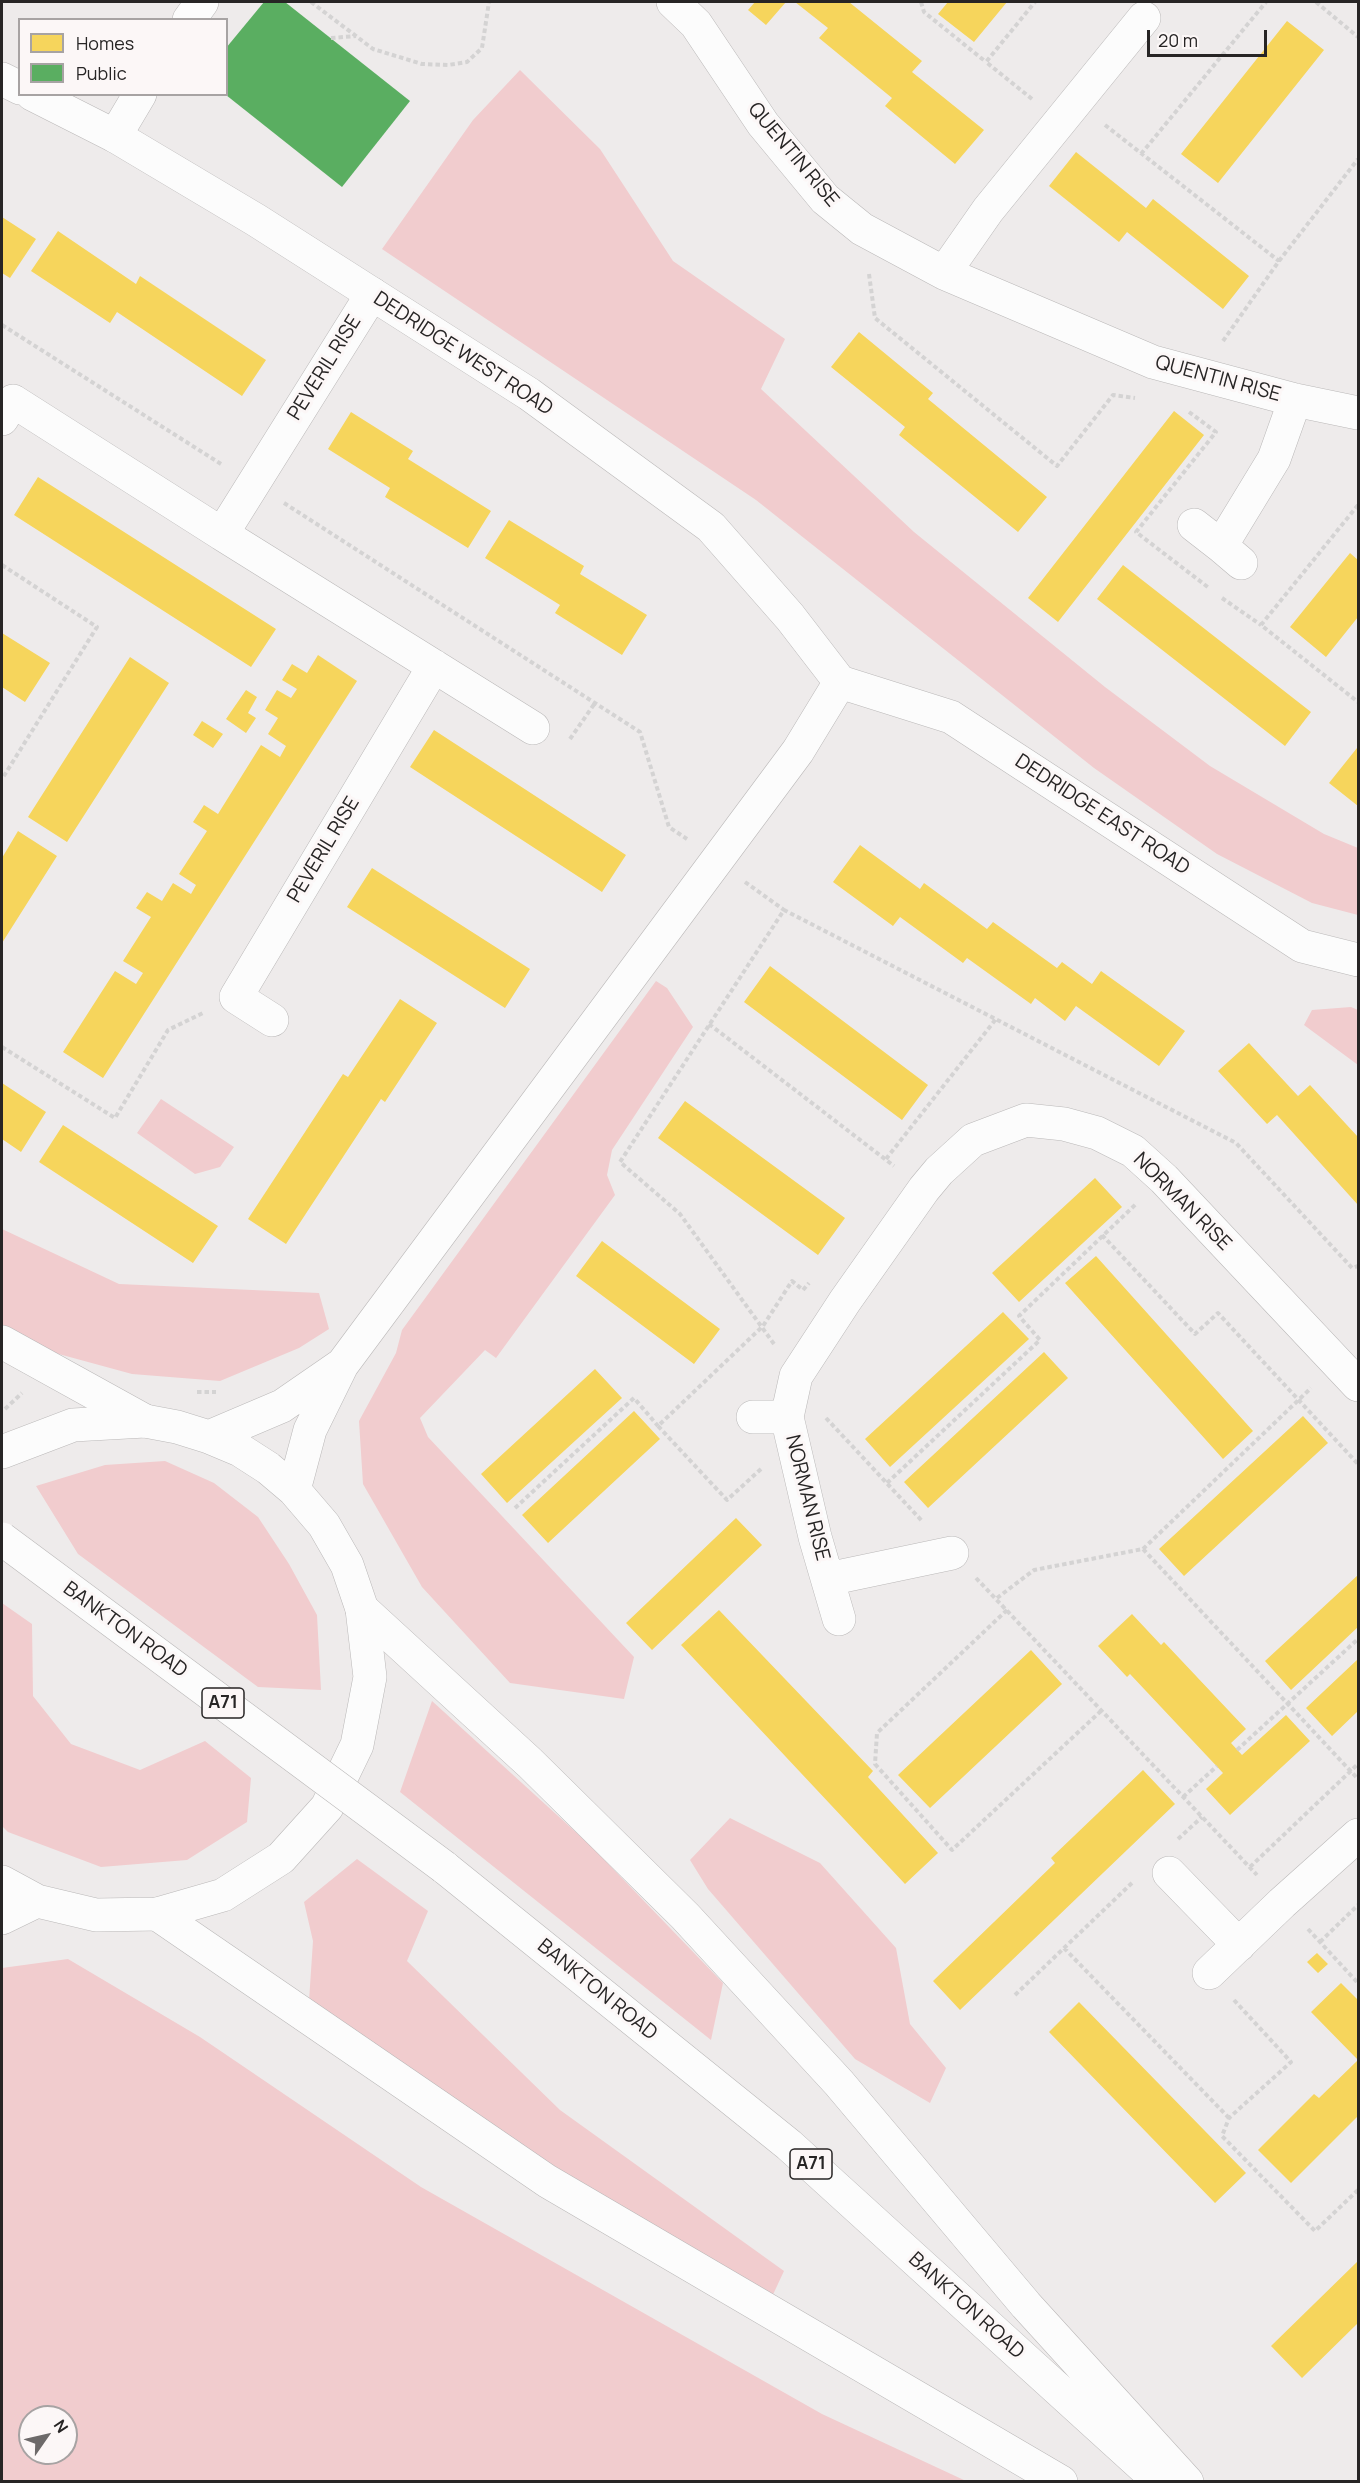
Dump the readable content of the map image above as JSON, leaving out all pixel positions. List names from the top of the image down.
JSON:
{
  "streets": {
    "street": [
      "QUENTIN RISE",
      "DEDRIDGE WEST ROAD",
      "PEVERIL RISE",
      "DEDRIDGE EAST ROAD",
      "NORMAN RISE",
      "BANKTON ROAD",
      "A71"
    ]
  },
  "crossings": [
    ["DEDRIDGE WEST ROAD", "PEVERIL RISE"],
    ["DEDRIDGE WEST ROAD", "DEDRIDGE EAST ROAD"]
  ],
  "legend": ["Homes", "Public"],
  "scale_bar": "20 m",
  "north": "top right"
}
